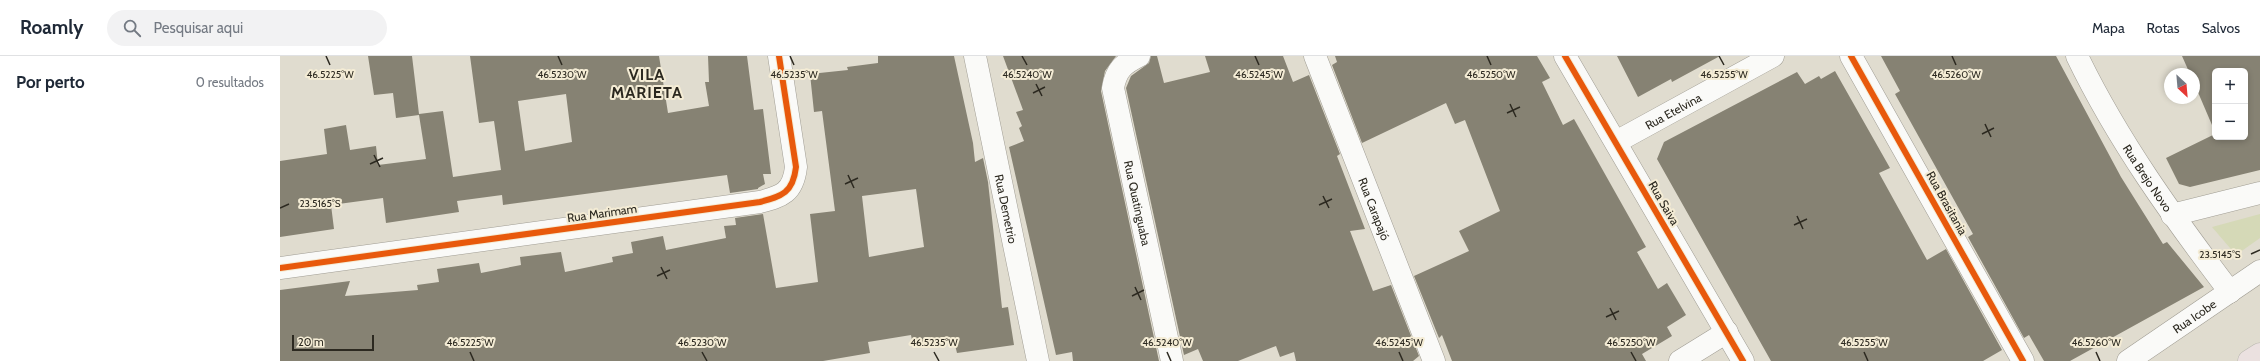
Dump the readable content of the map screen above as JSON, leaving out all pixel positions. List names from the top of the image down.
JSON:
{
  "streets": {
    "street": [
      "Rua Etelvina",
      "Rua Brejo Novo",
      "Rua Quatinguaba",
      "Rua Saiva",
      "Rua Brasitania",
      "Rua Demetrio",
      "Rua Carapajó",
      "Rua Marimam",
      "Rua Icobe"
    ]
  },
  "crossings": [
    ["Rua Etelvina", "Rua Saiva"],
    ["Rua Brejo Novo", "Rua Icobe"]
  ],
  "districts": ["VILA MARIETA"],
  "scale_bar": "20 m",
  "north": "bottom right",
  "page": {
    "header": "Roamly",
    "search": "Pesquisar aqui",
    "nav": ["Mapa", "Rotas", "Salvos"],
    "heading": ["Por perto", "0 resultados"],
    "map_buttons": ["+", "−"],
    "scale": "20 m"
  },
  "coordinates": [
    "46.5225°W",
    "46.5230°W",
    "46.5235°W",
    "46.5250°W",
    "46.5255°W",
    "46.5240°W",
    "46.5245°W",
    "46.5260°W",
    "23.5165°S",
    "23.5145°S"
  ]
}
